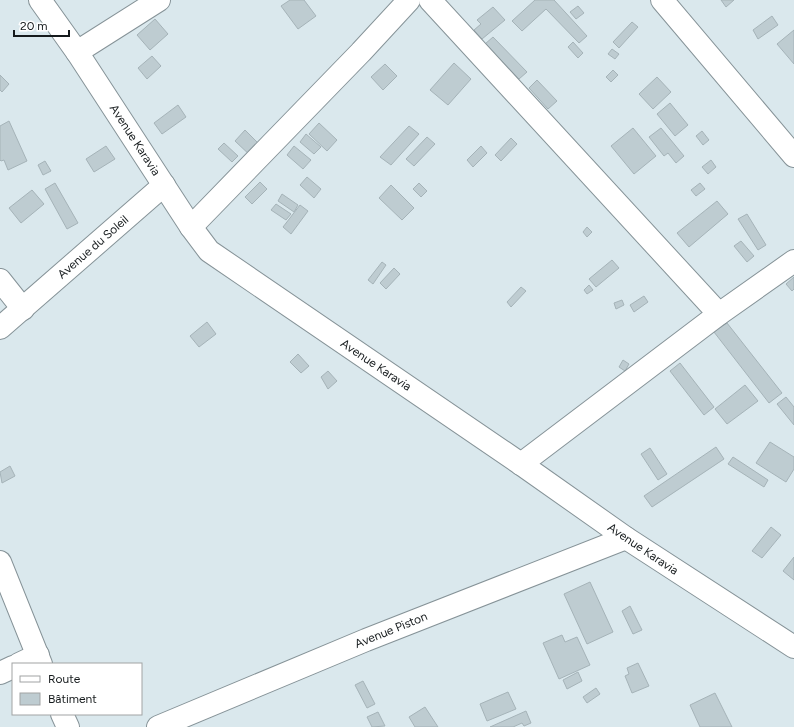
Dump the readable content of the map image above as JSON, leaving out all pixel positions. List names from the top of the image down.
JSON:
{
  "streets": {
    "street": ["Avenue Karavia", "Avenue du Soleil", "Avenue Piston"]
  },
  "crossings": [
    ["Avenue Karavia", "Avenue du Soleil"],
    ["Avenue Karavia", "Avenue Piston"]
  ],
  "legend": ["Route", "Bâtiment"],
  "scale_bar": "20 m"
}
